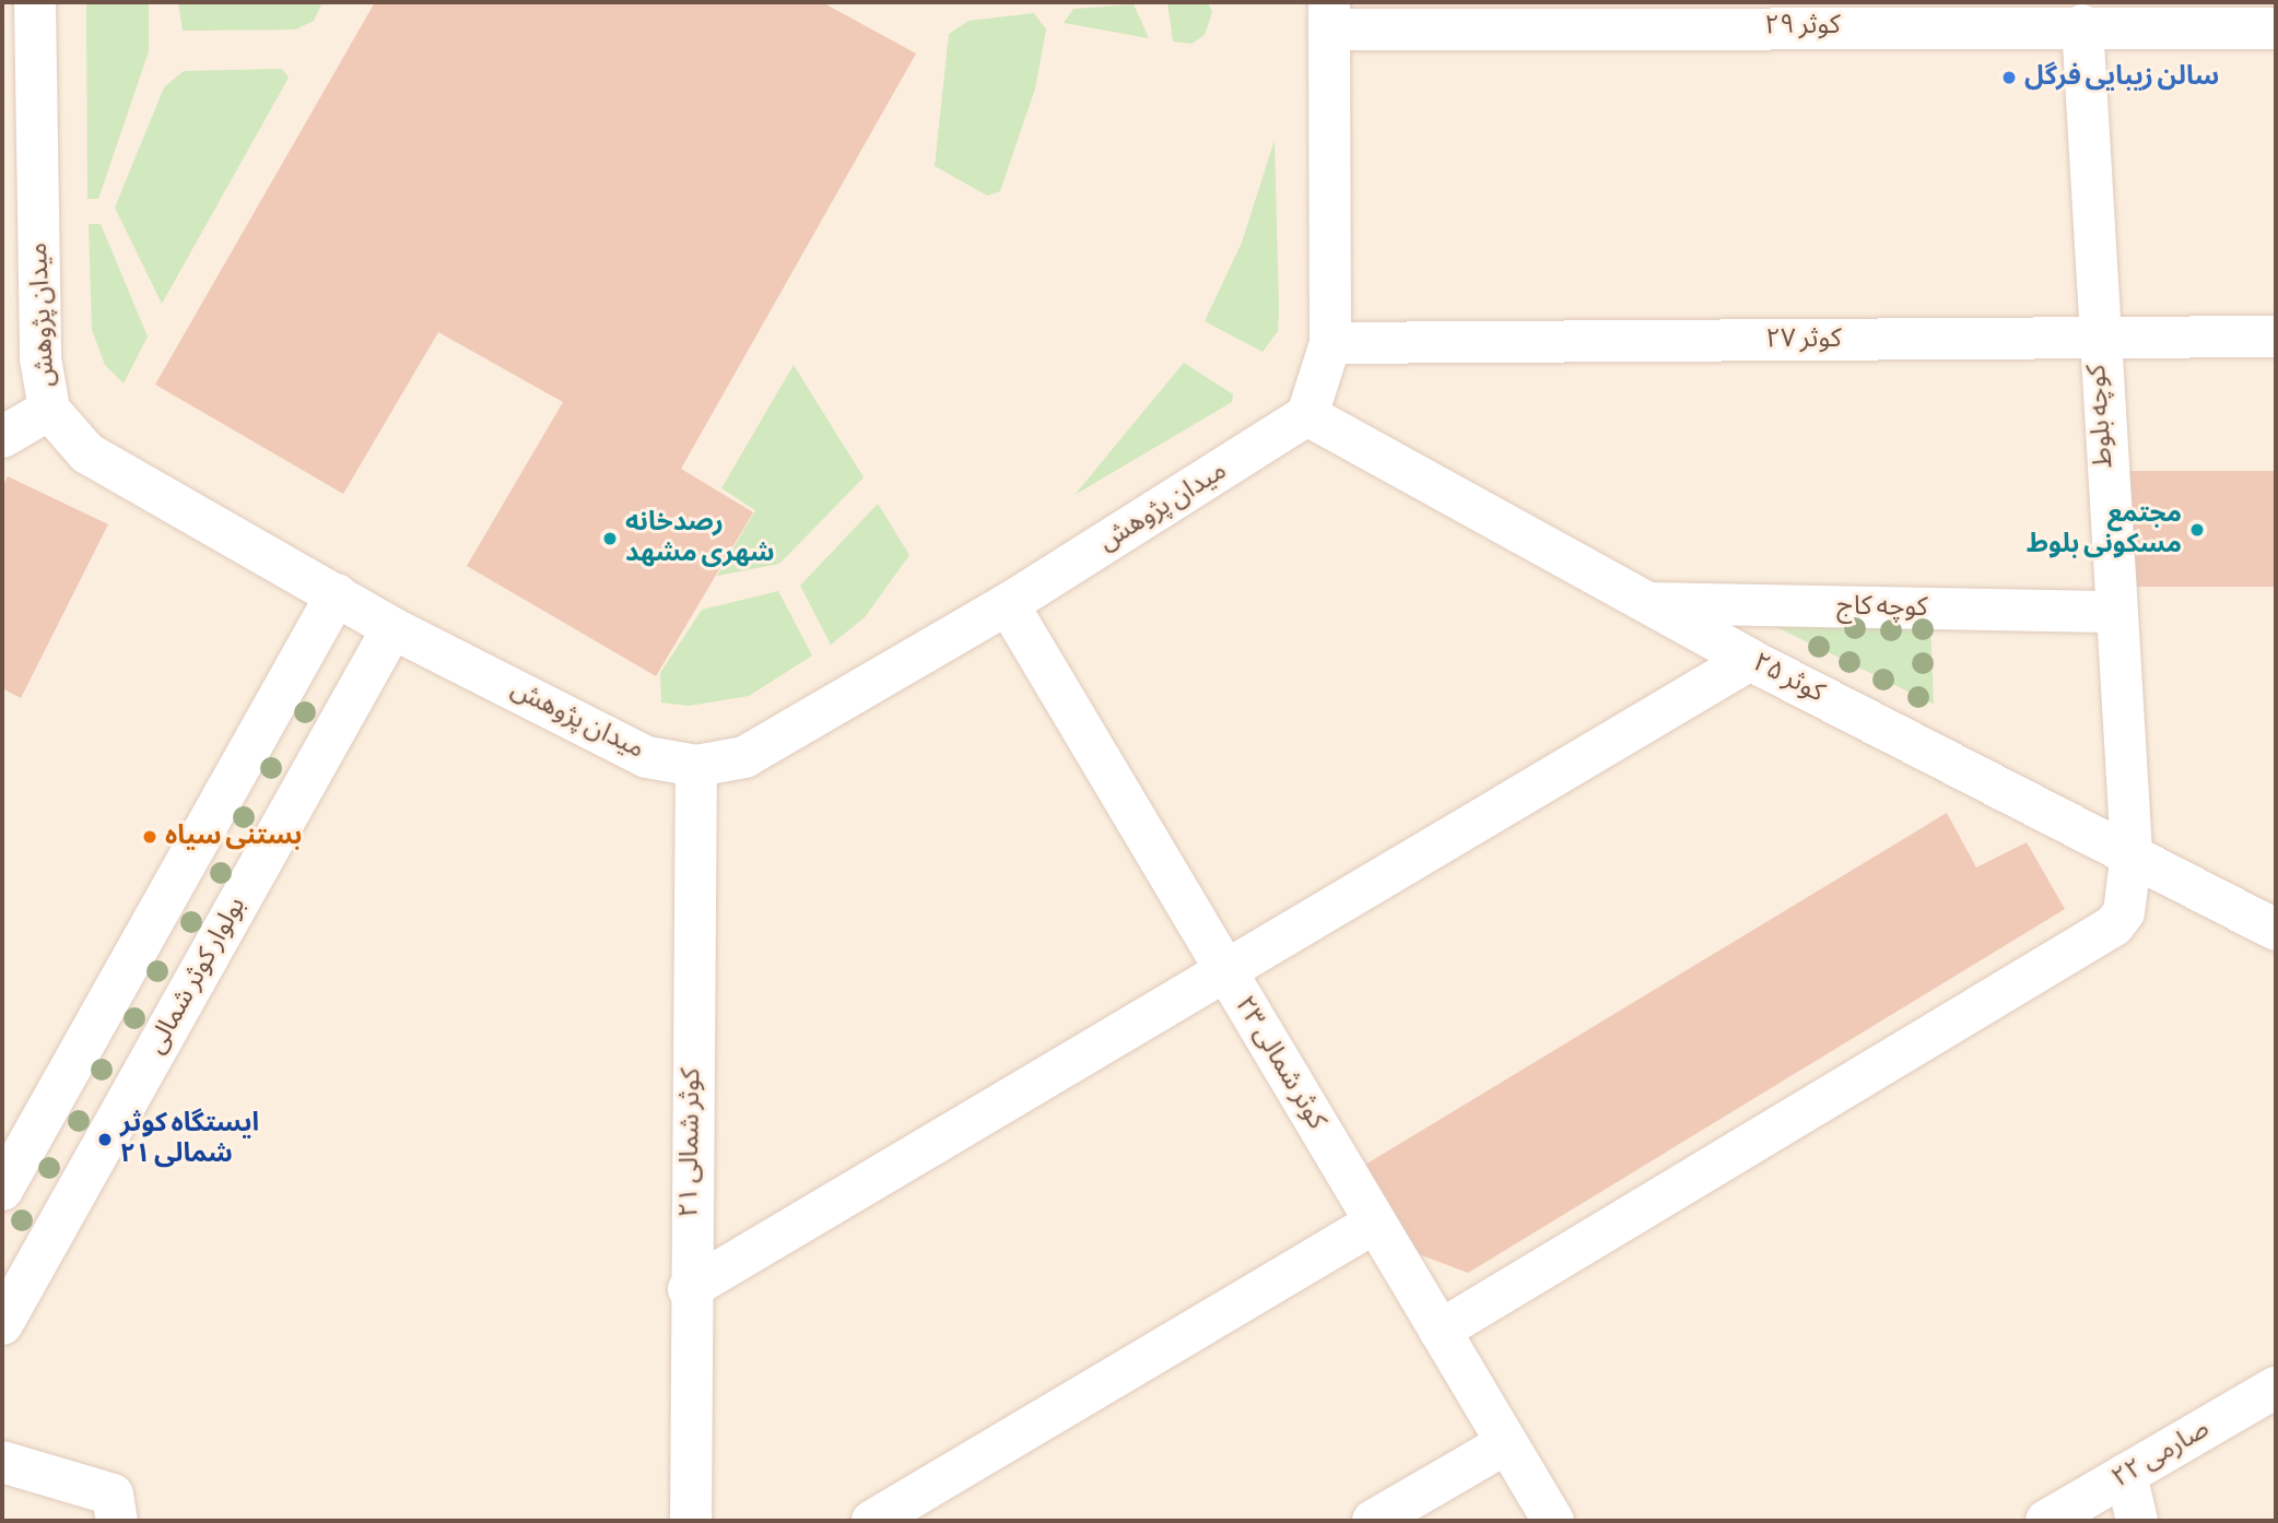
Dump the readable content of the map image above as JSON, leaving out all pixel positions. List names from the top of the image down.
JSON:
{
  "streets": {
    "street": [
      "کوثر ۲۹",
      "میدان پژوهش",
      "کوثر ۲۷",
      "کوچه بلوط",
      "کوچه کاج",
      "کوثر ۲۵",
      "بولوار کوثر شمالی",
      "کوثر شمالی ۲۳",
      "کوثر شمالی ۲۱",
      "صارمی ۲۲"
    ]
  },
  "crossings": [
    ["کوثر ۲۹", "کوچه بلوط"],
    ["میدان پژوهش", "کوثر ۲۵"],
    ["میدان پژوهش", "بولوار کوثر شمالی"],
    ["میدان پژوهش", "کوثر شمالی ۲۳"],
    ["میدان پژوهش", "کوثر شمالی ۲۱"],
    ["کوثر ۲۷", "کوچه بلوط"],
    ["کوچه بلوط", "کوچه کاج"],
    ["کوچه بلوط", "کوثر ۲۵"],
    ["کوچه بلوط", "کوثر شمالی ۲۳"],
    ["کوچه کاج", "کوثر ۲۵"]
  ],
  "places": [
    "سالن زیبایی فرگل",
    "مجتمع مسکونی بلوط",
    "رصدخانه شهری مشهد",
    "بستنی سیاه",
    "ایستگاه کوثر شمالی ۲۱"
  ]
}
